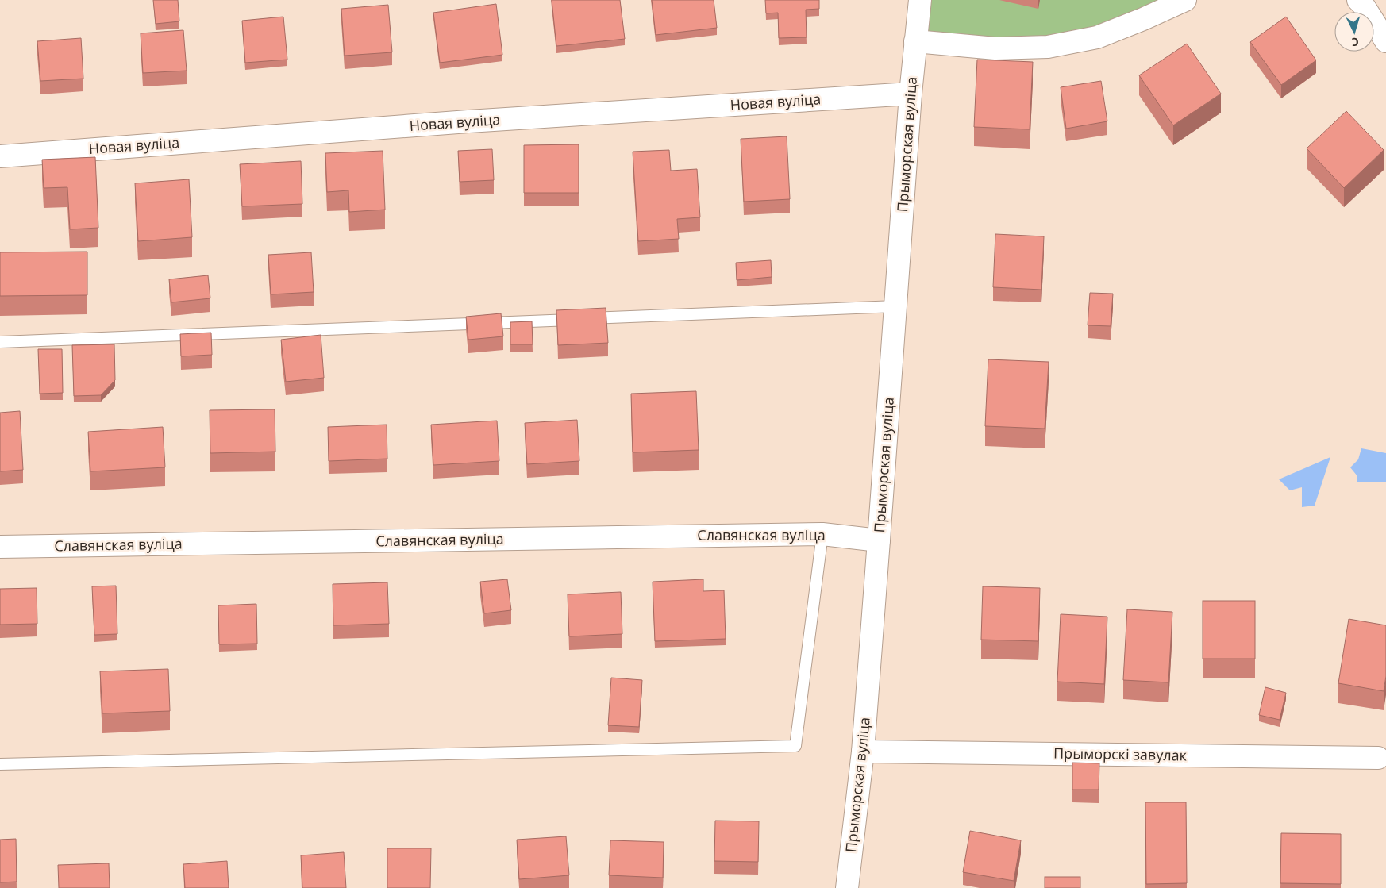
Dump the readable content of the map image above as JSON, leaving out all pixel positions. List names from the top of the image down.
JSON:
{
  "streets": {
    "street": [
      "Новая вуліца",
      "Прыморская вуліца",
      "Славянская вуліца",
      "Прыморскі завулак"
    ]
  },
  "crossings": [
    ["Новая вуліца", "Прыморская вуліца"],
    ["Прыморская вуліца", "Славянская вуліца"],
    ["Прыморская вуліца", "Прыморскі завулак"]
  ],
  "north": "bottom"
}
